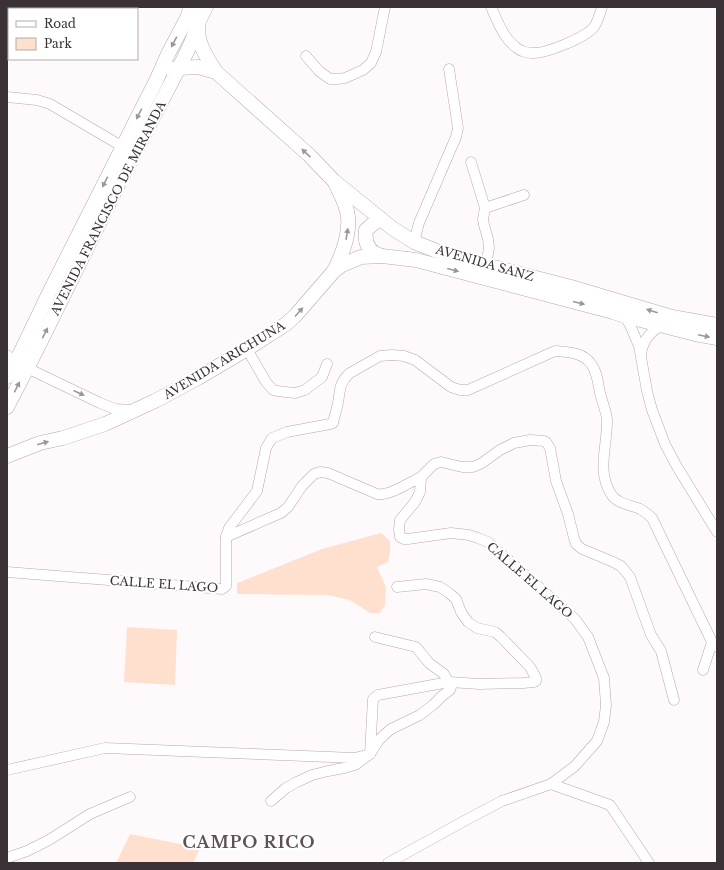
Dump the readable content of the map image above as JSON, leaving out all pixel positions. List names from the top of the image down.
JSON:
{
  "streets": {
    "street": [
      "AVENIDA FRANCISCO DE MIRANDA",
      "AVENIDA SANZ",
      "AVENIDA ARICHUNA",
      "CALLE EL LAGO"
    ]
  },
  "crossings": [
    ["AVENIDA SANZ", "AVENIDA ARICHUNA"]
  ],
  "one_way": ["AVENIDA ARICHUNA"],
  "districts": ["CAMPO RICO"],
  "legend": ["Road", "Park"]
}
